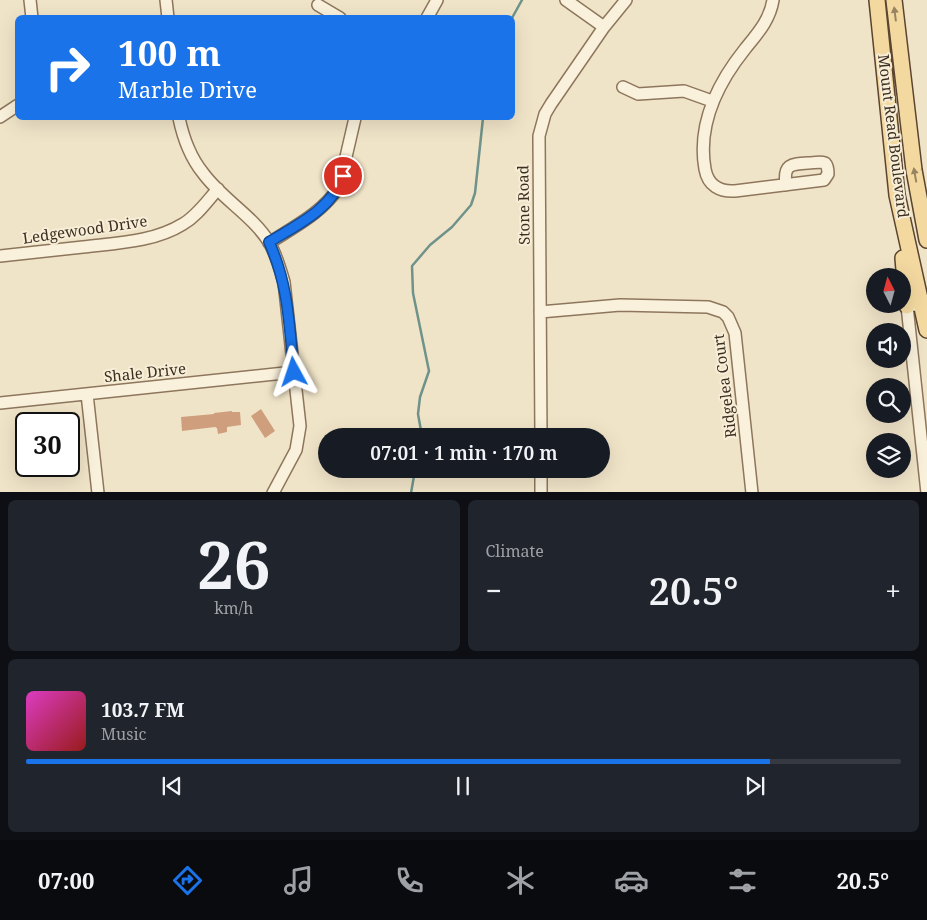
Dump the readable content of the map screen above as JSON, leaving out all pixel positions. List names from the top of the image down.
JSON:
{
  "streets": {
    "main road": ["Mount Read Boulevard"],
    "street": [
      "Stone Road",
      "Ledgewood Drive",
      "Shale Drive",
      "Ridgelea Court"
    ]
  },
  "crossings": [
    ["Stone Road", "Ridgelea Court"]
  ],
  "north": "top",
  "page": {
    "turn": ["100 m", "Marble Drive"],
    "limit": "30",
    "trip": "07:01 · 1 min · 170 m",
    "tile": [
      ["26", "km/h"],
      "Climate"
    ],
    "heat": ["−", "20.5°", "+"],
    "song": ["103.7 FM", "Music"],
    "tabs": ["07:00", "20.5°"]
  }
}
